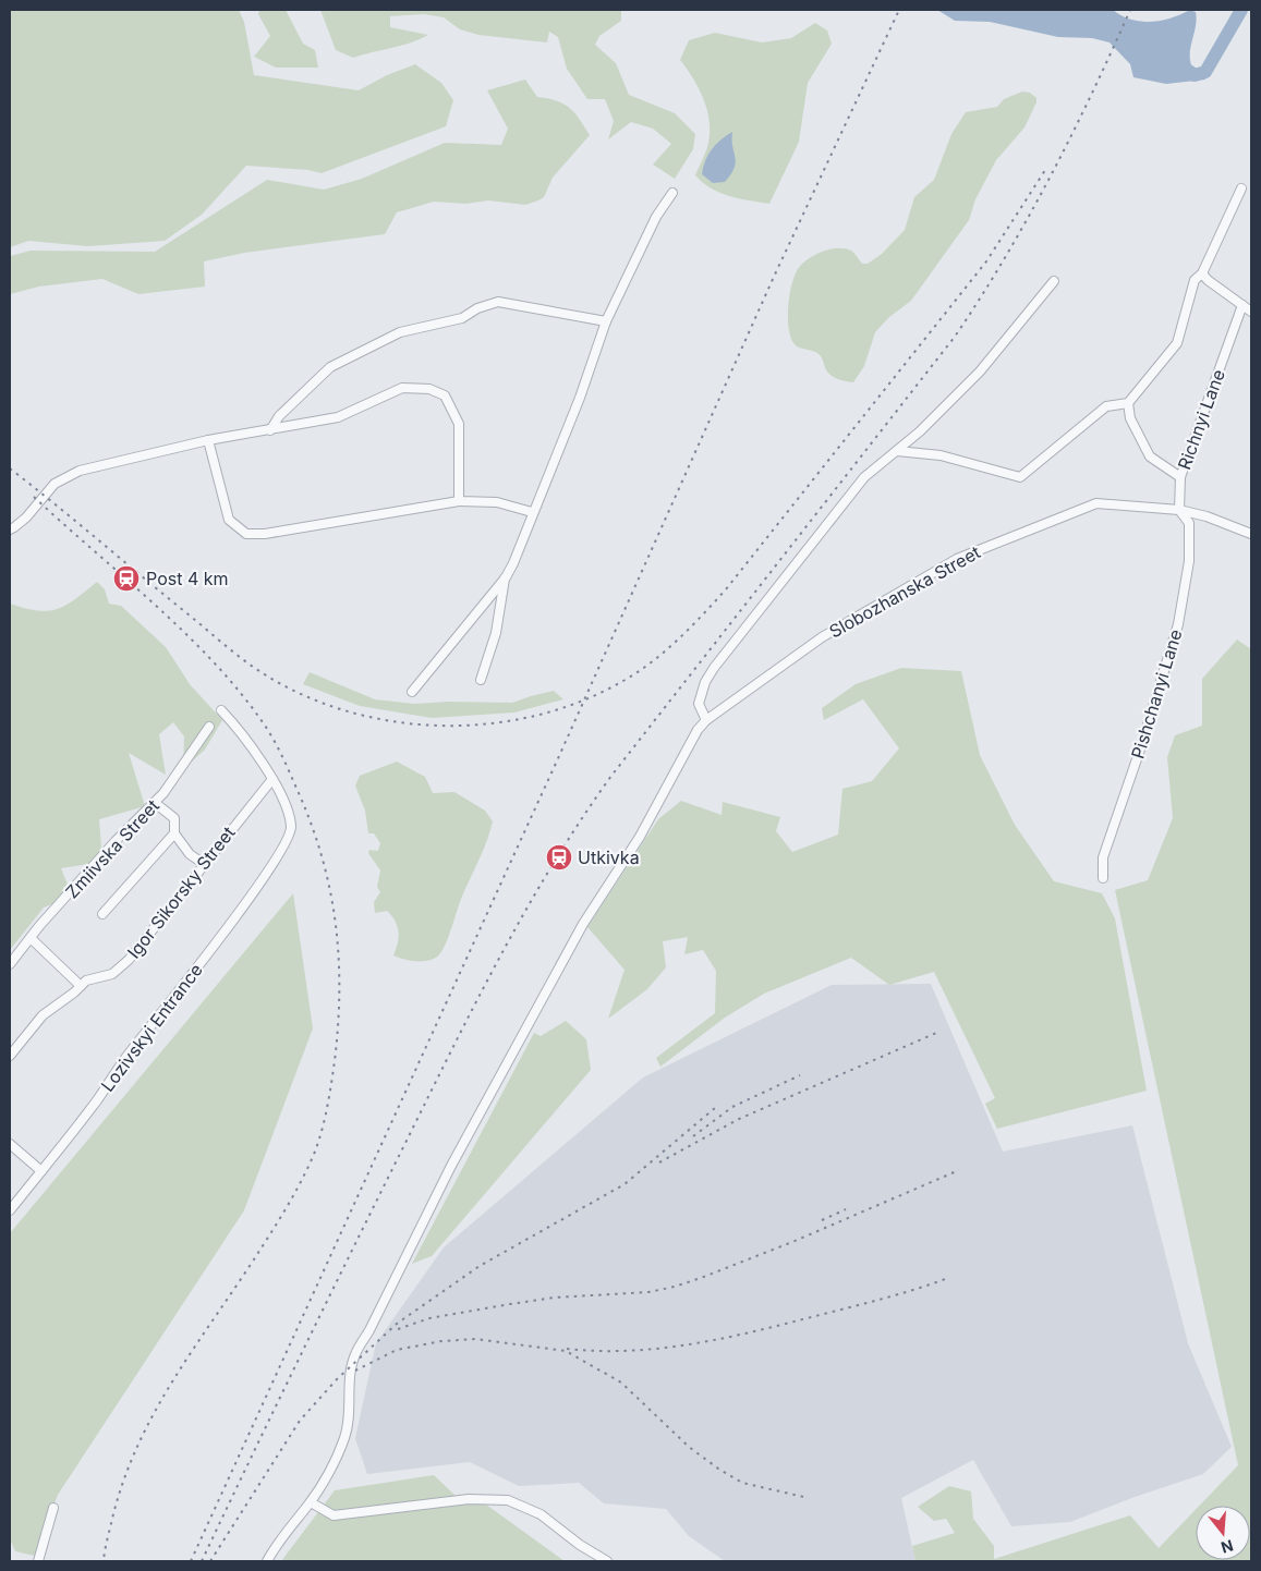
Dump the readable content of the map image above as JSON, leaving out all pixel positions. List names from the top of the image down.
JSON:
{
  "streets": {
    "street": [
      "Richnyi Lane",
      "Slobozhanska Street",
      "Pishchanyi Lane",
      "Zmiivska Street",
      "Igor Sikorsky Street",
      "Lozivskyi Entrance"
    ]
  },
  "crossings": [
    ["Slobozhanska Street", "Pishchanyi Lane"],
    ["Igor Sikorsky Street", "Lozivskyi Entrance"]
  ],
  "places": {
    "station": ["Post 4 km", "Utkivka"]
  },
  "north": "bottom"
}
